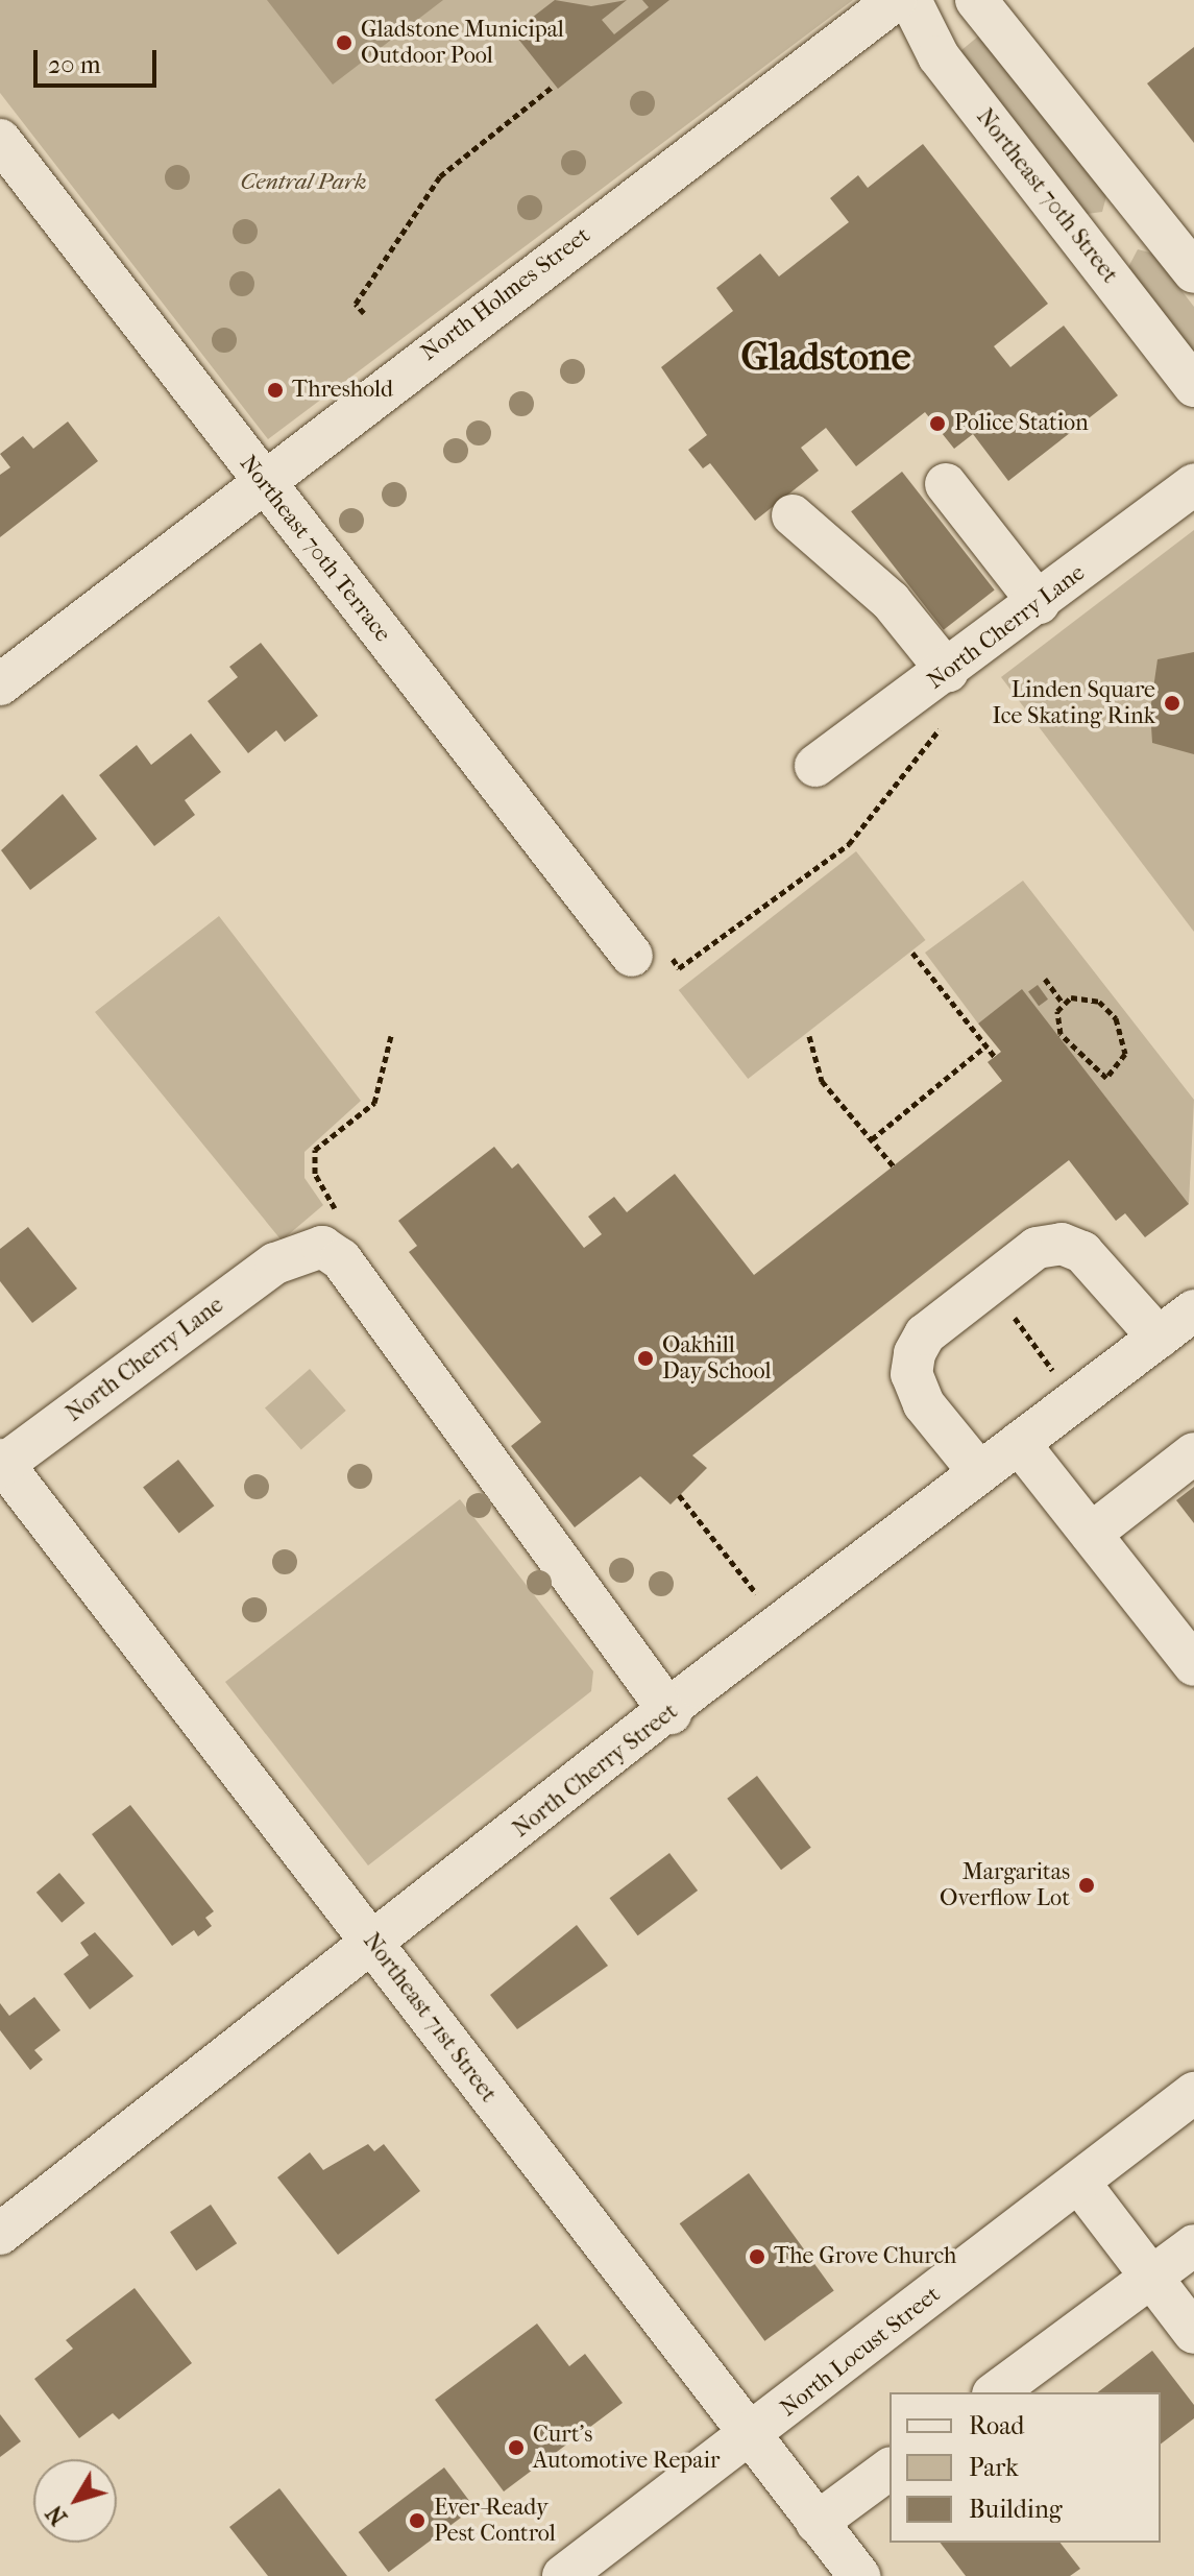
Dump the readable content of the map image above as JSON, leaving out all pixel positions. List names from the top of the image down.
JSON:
{
  "streets": {
    "street": [
      "Northeast 70th Street",
      "North Holmes Street",
      "Northeast 70th Terrace",
      "North Cherry Lane",
      "North Cherry Street",
      "Northeast 71st Street",
      "North Locust Street"
    ]
  },
  "crossings": [
    ["North Holmes Street", "Northeast 70th Terrace"],
    ["North Cherry Lane", "Northeast 71st Street"],
    ["North Cherry Street", "Northeast 71st Street"],
    ["Northeast 71st Street", "North Locust Street"]
  ],
  "districts": ["Gladstone"],
  "parks": ["Central Park"],
  "places": [
    "Gladstone Municipal Outdoor Pool",
    "Threshold",
    "Police Station",
    "Linden Square Ice Skating Rink",
    "Oakhill Day School",
    "Margaritas Overflow Lot",
    "The Grove Church",
    "Curt's Automotive Repair",
    "Ever-Ready Pest Control"
  ],
  "legend": ["Road", "Park", "Building"],
  "scale_bar": "20 m",
  "north": "bottom left"
}
